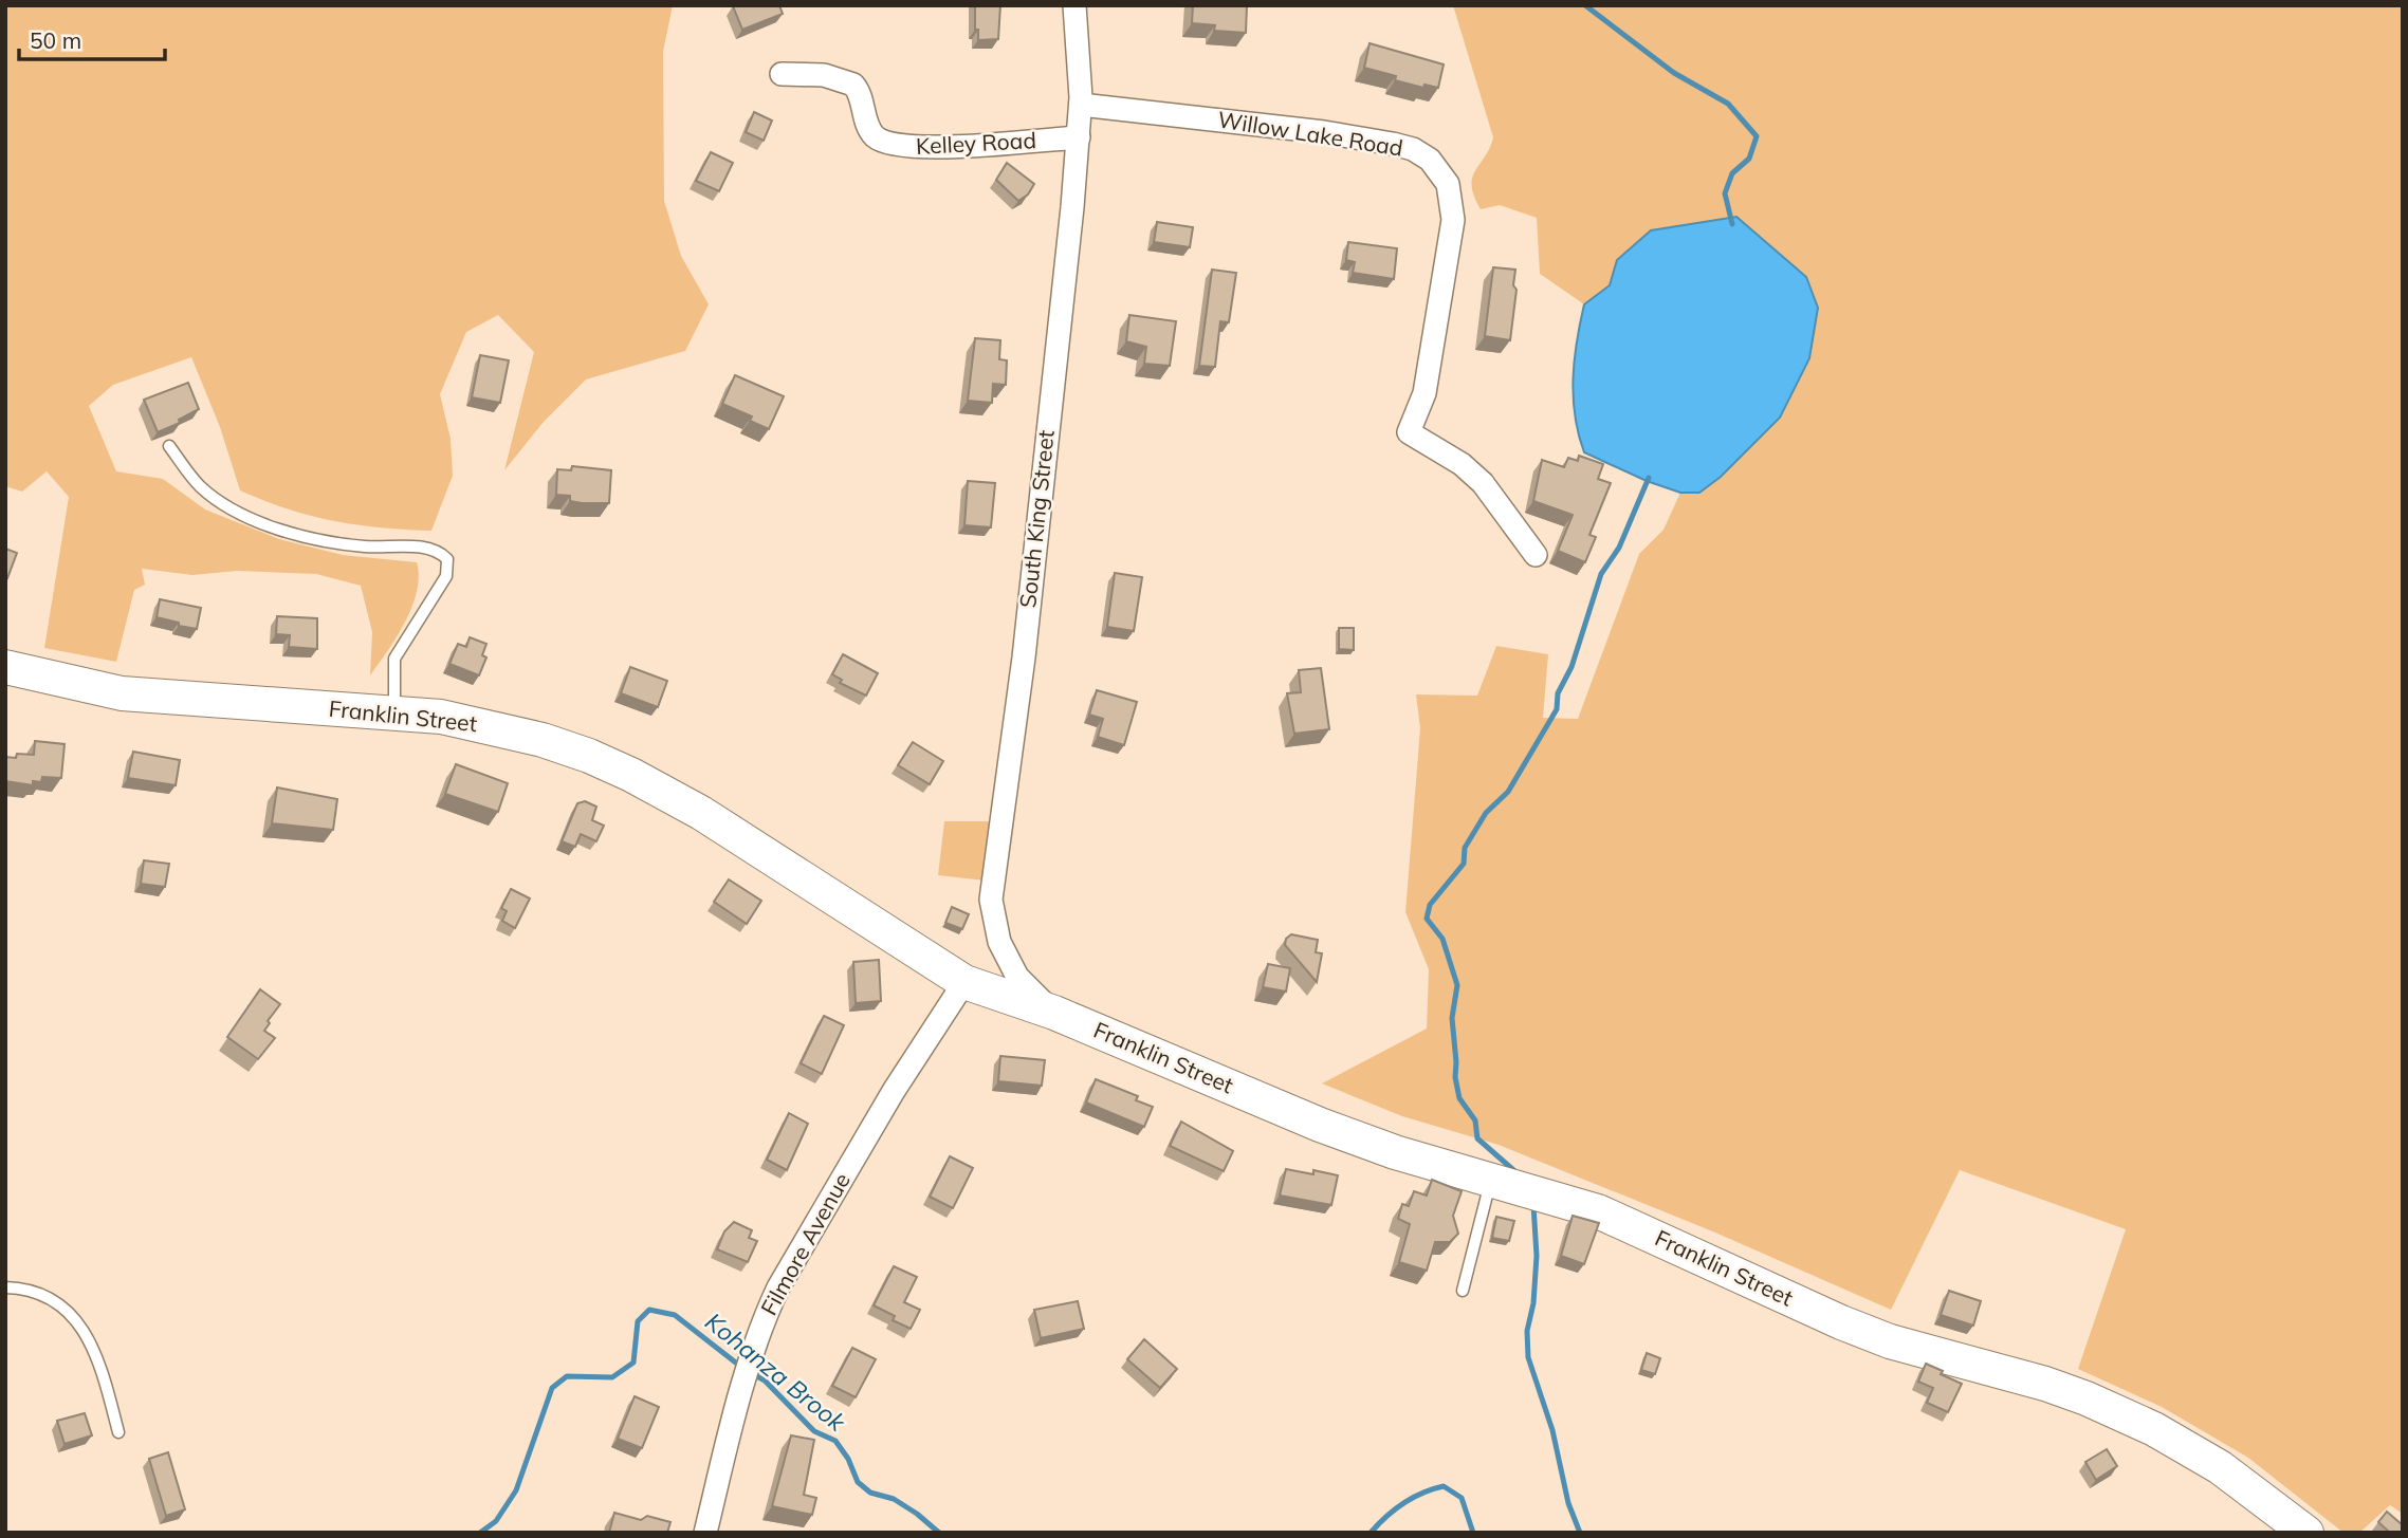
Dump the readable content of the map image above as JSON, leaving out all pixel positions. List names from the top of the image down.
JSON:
{
  "streets": {
    "main road": ["Franklin Street"],
    "street": [
      "Willow Lake Road",
      "Kelley Road",
      "South King Street",
      "Filmore Avenue"
    ]
  },
  "crossings": [
    ["Willow Lake Road", "South King Street"],
    ["Kelley Road", "South King Street"],
    ["South King Street", "Franklin Street"],
    ["Franklin Street", "Filmore Avenue"]
  ],
  "water": ["Kohanza Brook"],
  "scale_bar": "50 m"
}
